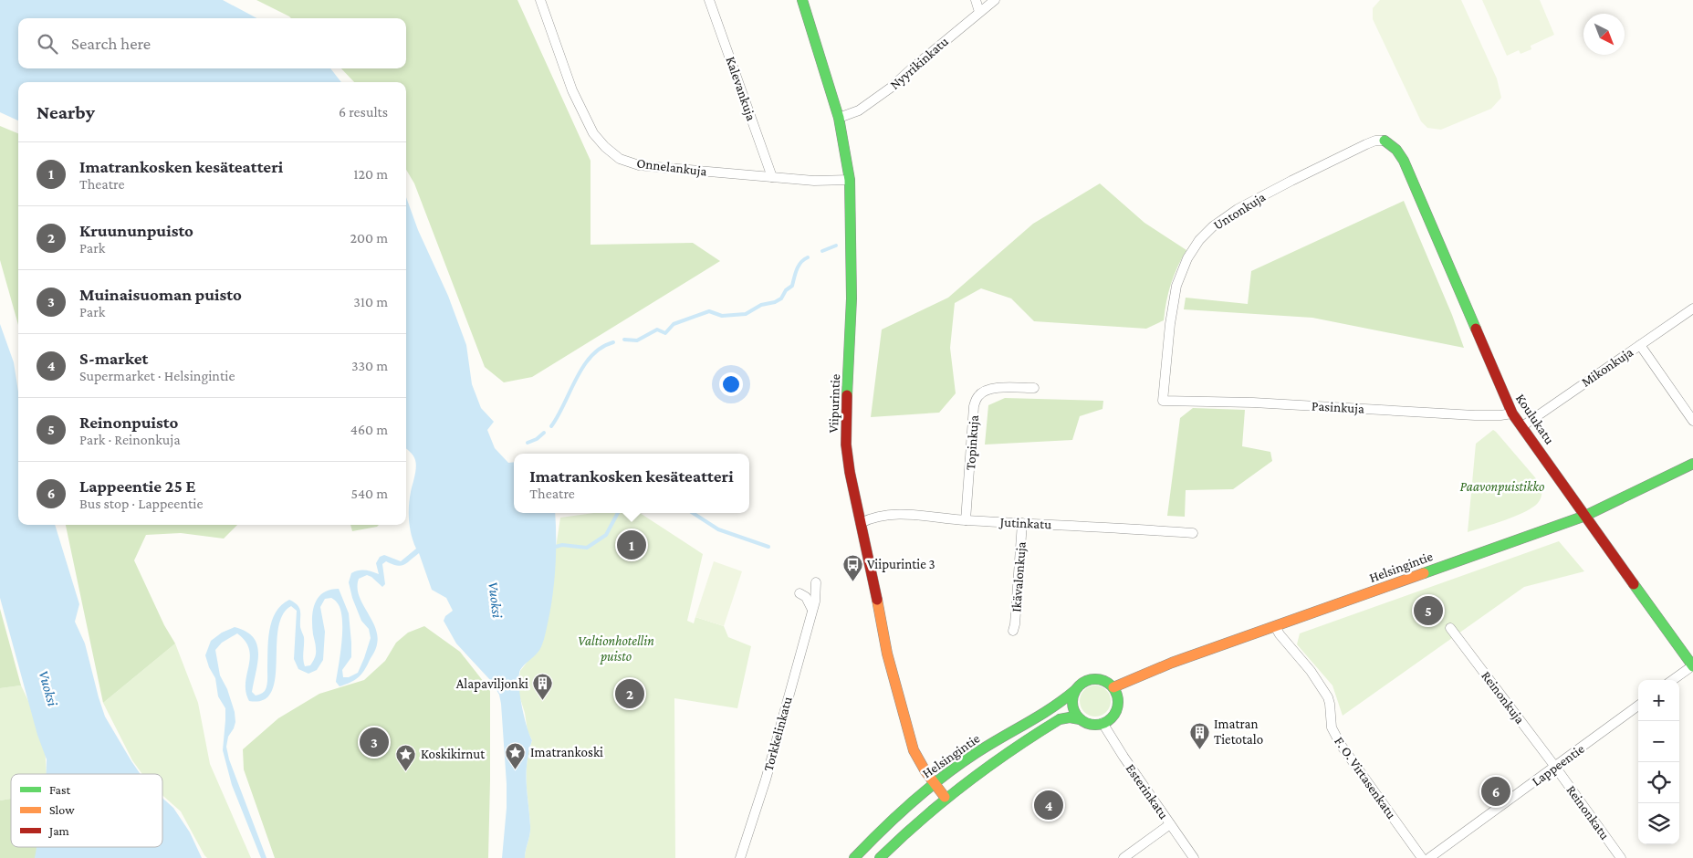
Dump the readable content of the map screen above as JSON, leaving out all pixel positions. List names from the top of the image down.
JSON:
{
  "streets": {
    "main road": ["Viipurintie", "Koulukatu", "Helsingintie"],
    "street": [
      "Nyyrikinkatu",
      "Kalevankuja",
      "Onnelankuja",
      "Untonkuja",
      "Mikonkuja",
      "Pasinkuja",
      "Topinkuja",
      "Jutinkatu",
      "Ikävalonkuja",
      "Reinonkuja",
      "Torkkelinkatu",
      "Lappeentie",
      "F. O. Virtasenkatu",
      "Esterinkatu",
      "Reinonkatu"
    ]
  },
  "crossings": [
    ["Nyyrikinkatu", "Viipurintie"],
    ["Kalevankuja", "Onnelankuja"],
    ["Onnelankuja", "Viipurintie"],
    ["Untonkuja", "Pasinkuja"],
    ["Untonkuja", "Koulukatu"],
    ["Mikonkuja", "Koulukatu"],
    ["Viipurintie", "Jutinkatu"],
    ["Viipurintie", "Helsingintie"],
    ["Pasinkuja", "Koulukatu"],
    ["Koulukatu", "Helsingintie"],
    ["Topinkuja", "Jutinkatu"],
    ["Jutinkatu", "Ikävalonkuja"],
    ["Helsingintie", "F. O. Virtasenkatu"],
    ["Helsingintie", "Esterinkatu"],
    ["Reinonkuja", "Lappeentie"],
    ["Reinonkuja", "Reinonkatu"],
    ["Lappeentie", "Reinonkatu"]
  ],
  "water": ["Vuoksi"],
  "parks": ["Paavonpuistikko", "Valtionhotellin puisto"],
  "places": {
    "bus stop": ["Viipurintie 3"],
    "building": ["Alapaviljonki", "Imatran Tietotalo"],
    "place": ["Imatrankoski", "Koskikirnut"]
  },
  "legend": ["Fast", "Slow", "Jam"],
  "north": "bottom right",
  "page": {
    "search": "Search here",
    "heading": ["Nearby", "6 results"],
    "list": [
      {
        "mark": "1",
        "name": "Imatrankosken kesäteatteri",
        "note": "Theatre",
        "value": "120 m"
      },
      {
        "mark": "2",
        "name": "Kruununpuisto",
        "note": "Park",
        "value": "200 m"
      },
      {
        "mark": "3",
        "name": "Muinaisuoman puisto",
        "note": "Park",
        "value": "310 m"
      },
      {
        "mark": "4",
        "name": "S-market",
        "note": "Supermarket · Helsingintie",
        "value": "330 m"
      },
      {
        "mark": "5",
        "name": "Reinonpuisto",
        "note": "Park · Reinonkuja",
        "value": "460 m"
      },
      {
        "mark": "6",
        "name": "Lappeentie 25 E",
        "note": "Bus stop · Lappeentie",
        "value": "540 m"
      }
    ],
    "popup": ["Imatrankosken kesäteatteri", "Theatre"],
    "pins": [
      "1",
      "5",
      "2",
      "3",
      "6",
      "4"
    ],
    "map_buttons": ["+", "−"]
  }
}
